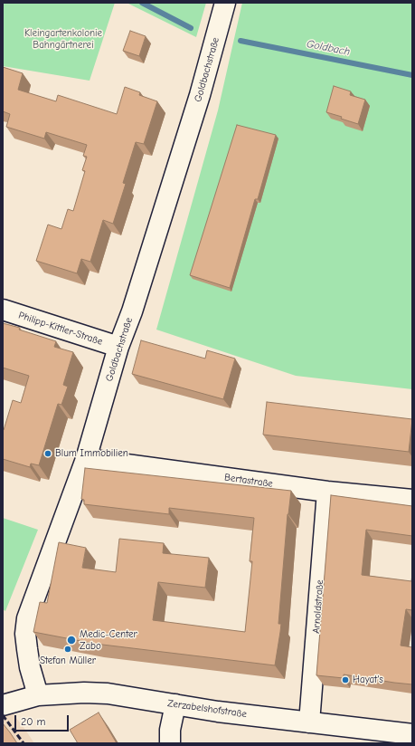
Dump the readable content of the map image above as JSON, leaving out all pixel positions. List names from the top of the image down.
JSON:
{
  "streets": {
    "street": [
      "Goldbachstraße",
      "Philipp-Kittler-Straße",
      "Bertastraße",
      "Arnoldstraße",
      "Zerzabelshofstraße"
    ]
  },
  "crossings": [
    ["Goldbachstraße", "Philipp-Kittler-Straße"],
    ["Goldbachstraße", "Bertastraße"],
    ["Goldbachstraße", "Zerzabelshofstraße"],
    ["Bertastraße", "Arnoldstraße"],
    ["Arnoldstraße", "Zerzabelshofstraße"]
  ],
  "water": ["Goldbach"],
  "parks": ["Kleingartenkolonie Bahngärtnerei"],
  "places": [
    "Blum Immobilien",
    "Medic-Center Zabo",
    "Stefan Müller",
    "Hayat's"
  ],
  "scale_bar": "20 m"
}
